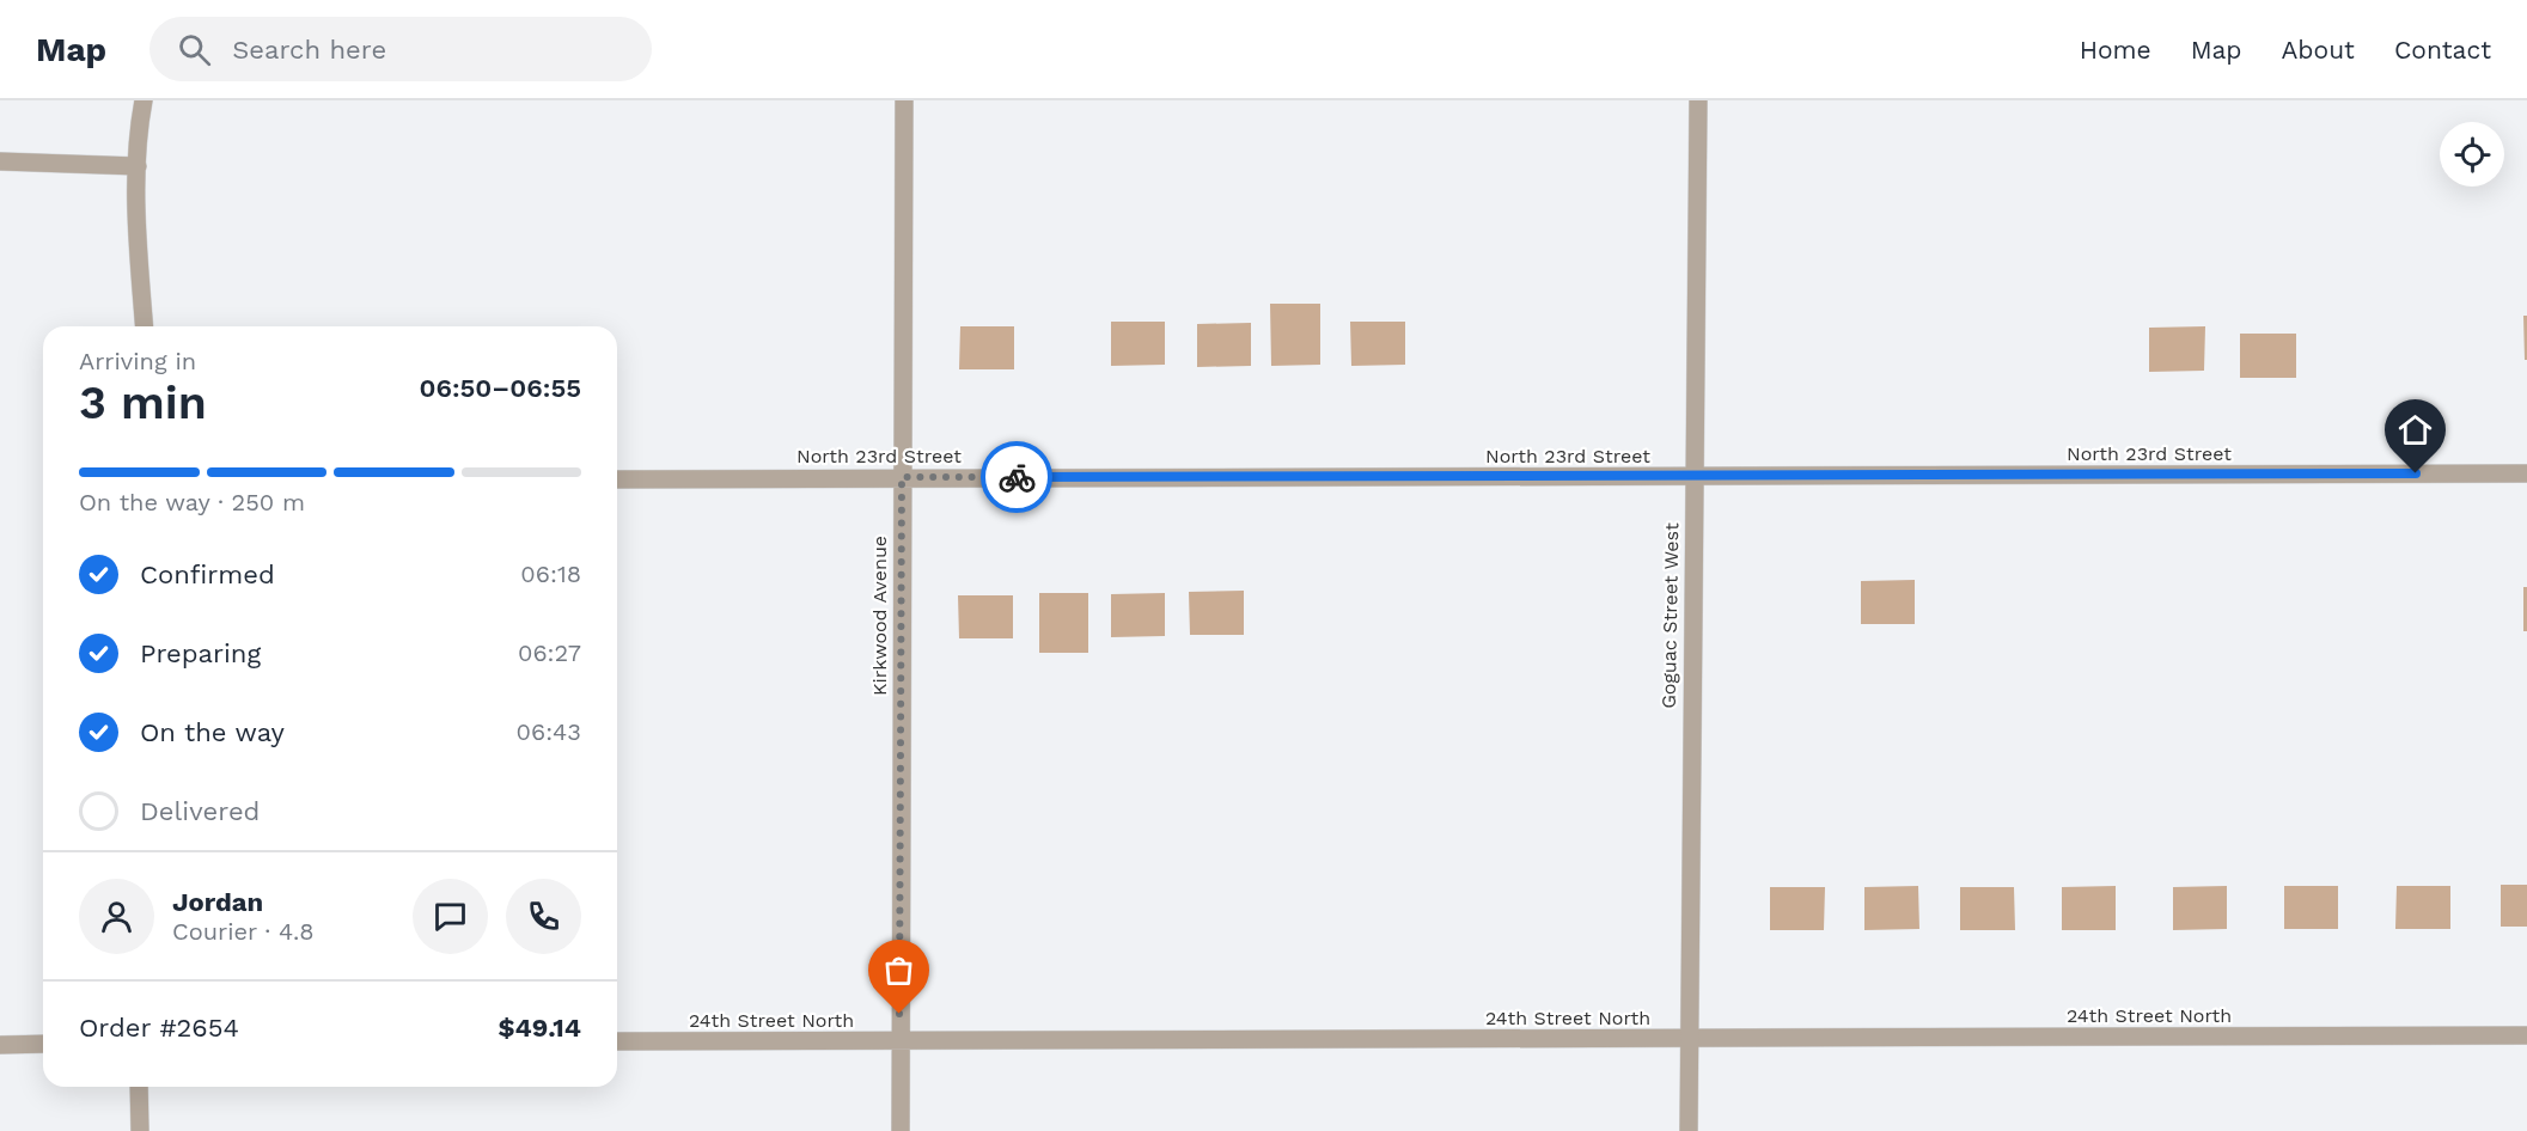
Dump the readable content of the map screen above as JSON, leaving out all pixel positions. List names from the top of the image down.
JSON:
{
  "streets": {
    "street": [
      "North 23rd Street",
      "Kirkwood Avenue",
      "Goguac Street West",
      "24th Street North"
    ]
  },
  "crossings": [
    ["North 23rd Street", "Kirkwood Avenue"],
    ["North 23rd Street", "Goguac Street West"],
    ["Kirkwood Avenue", "24th Street North"],
    ["Goguac Street West", "24th Street North"]
  ],
  "page": {
    "header": "Map",
    "search": "Search here",
    "nav": [
      "Home",
      "Map",
      "About",
      "Contact"
    ],
    "heading": ["3 min", "Arriving in", "06:50–06:55"],
    "panel": [
      "Jordan",
      "Courier · 4.8",
      "Order #2654",
      "$49.14"
    ],
    "bar": "On the way · 250 m",
    "list": [
      ["Confirmed", "06:18"],
      ["Preparing", "06:27"],
      ["On the way", "06:43"],
      "Delivered"
    ]
  }
}
